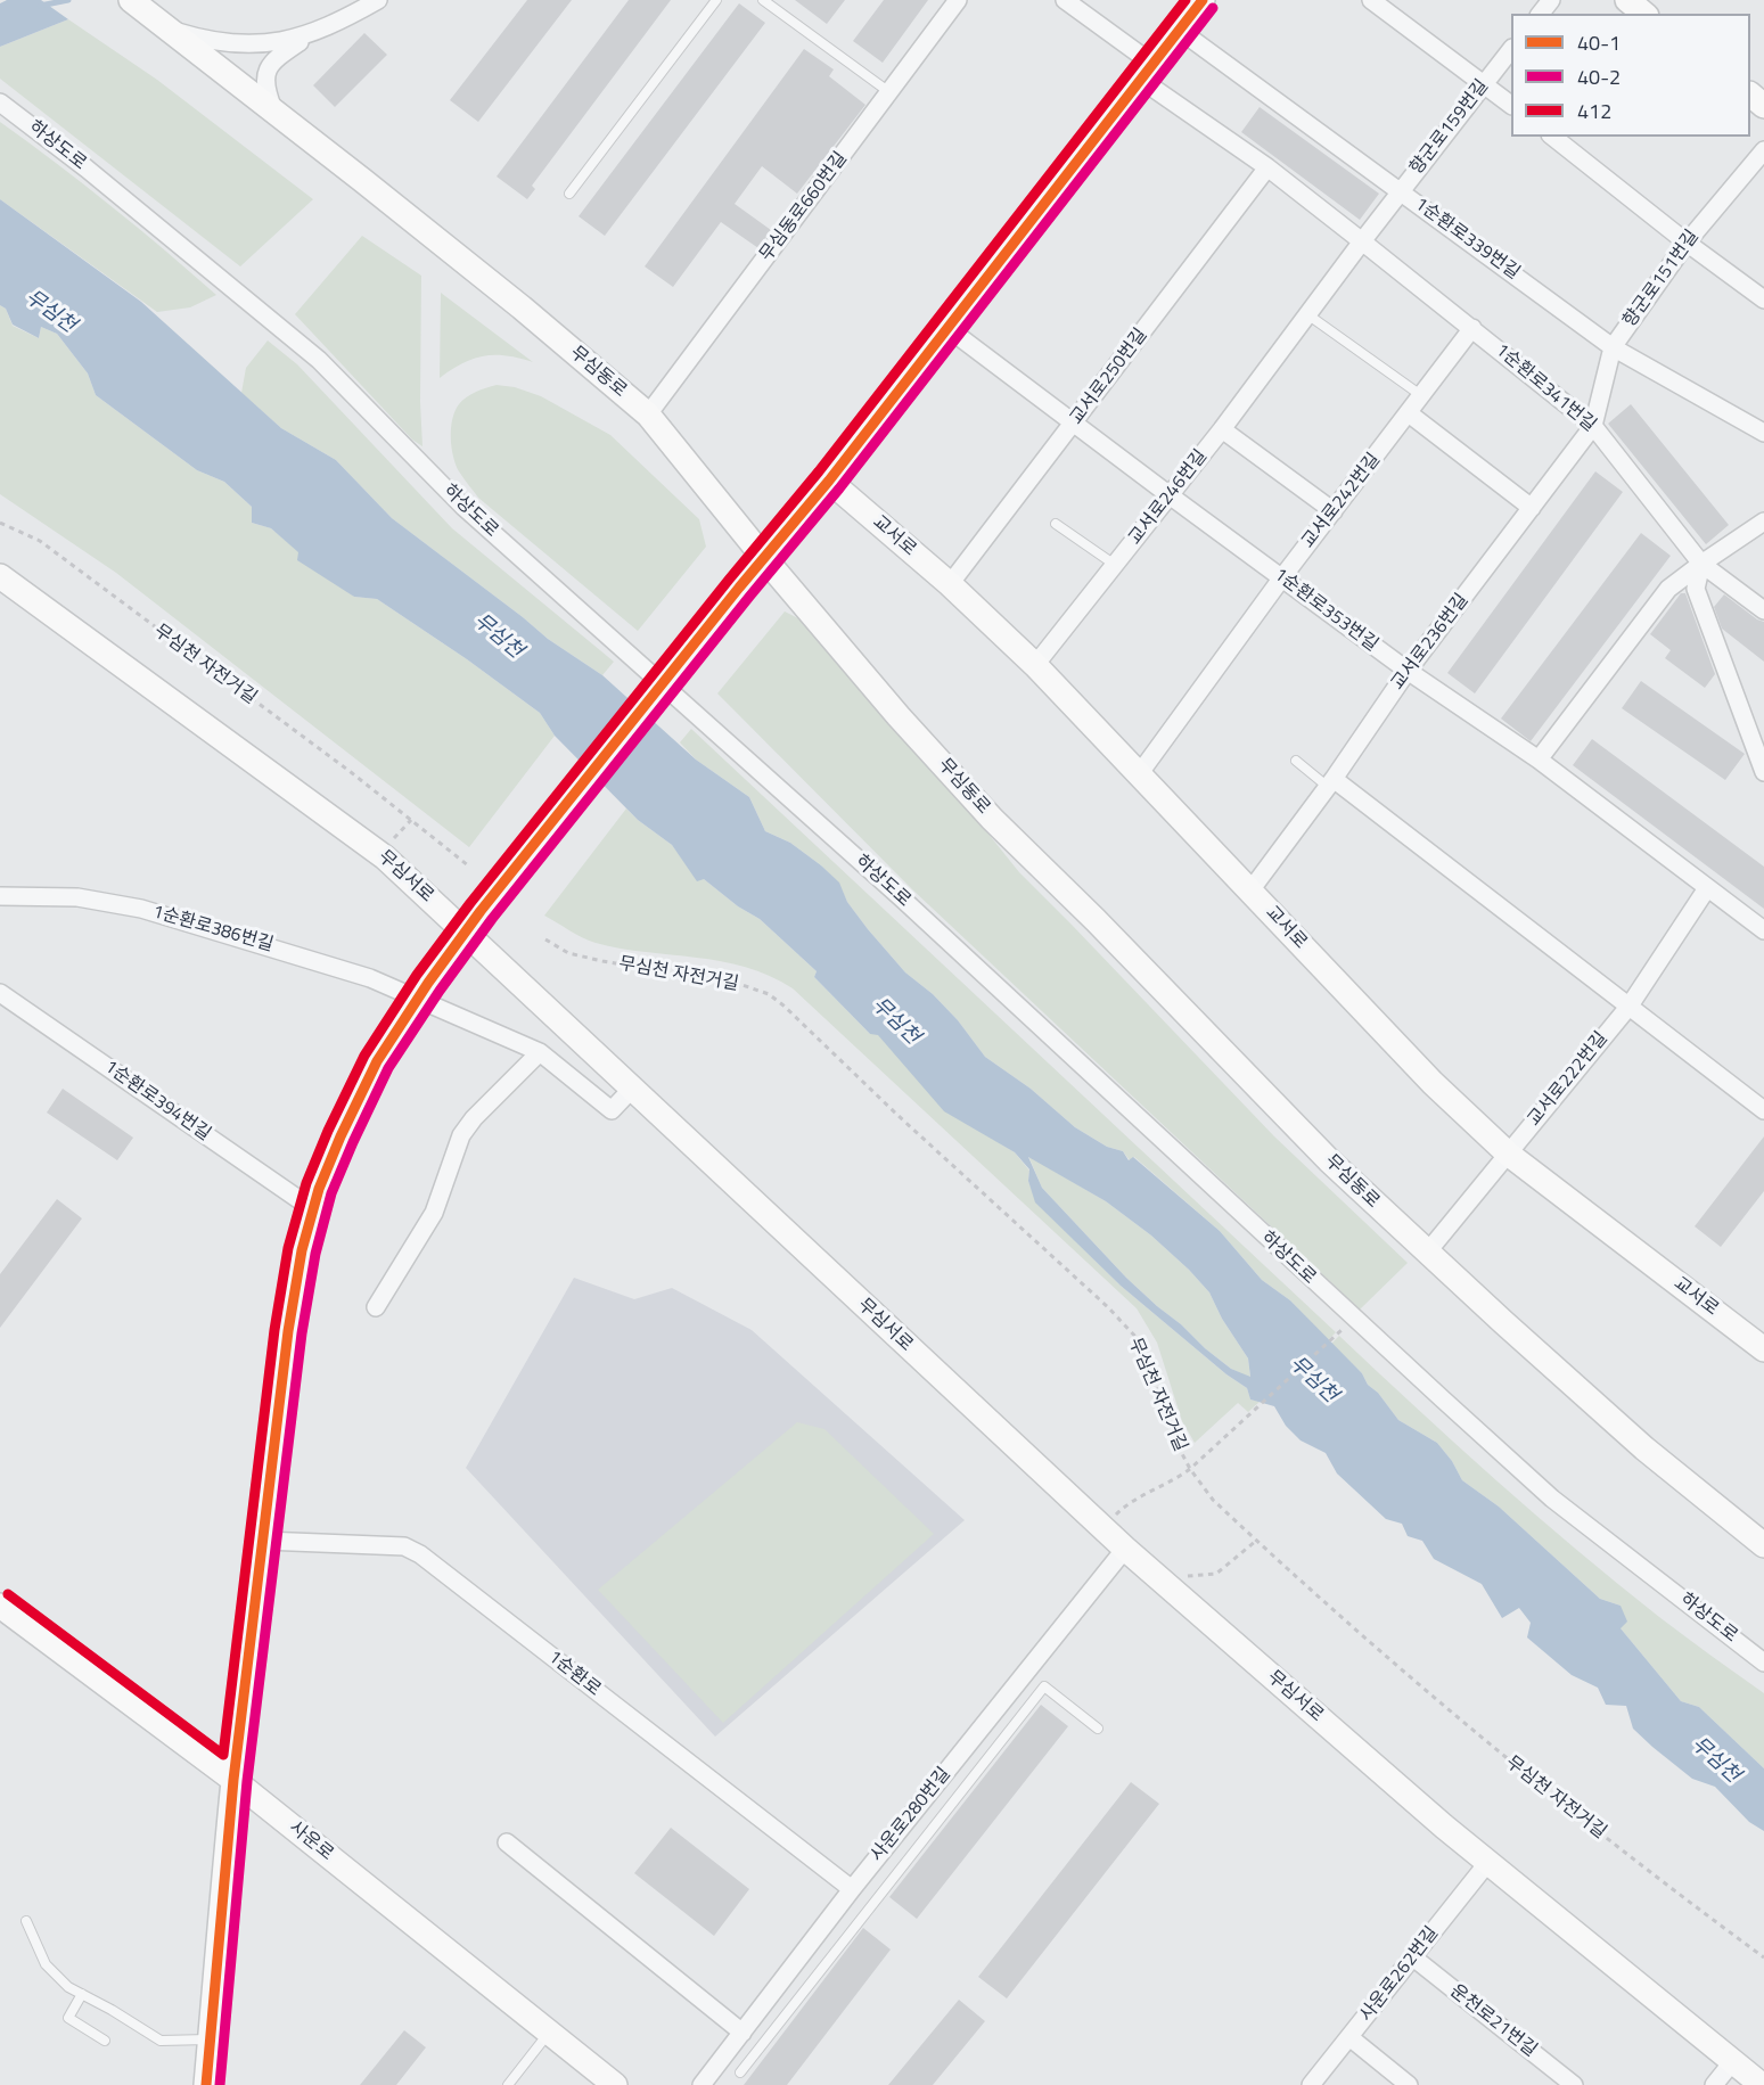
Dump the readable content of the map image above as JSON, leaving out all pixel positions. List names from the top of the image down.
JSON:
{
  "streets": {
    "main road": [
      "무심동로",
      "교서로",
      "무심서로",
      "사운로"
    ],
    "street": [
      "향군로159번길",
      "하상도로",
      "무심동로660번길",
      "1순환로339번길",
      "향군로151번길",
      "교서로250번길",
      "1순환로341번길",
      "교서로246번길",
      "교서로242번길",
      "1순환로353번길",
      "교서로236번길",
      "1순환로386번길",
      "교서로222번길",
      "1순환로394번길",
      "1순환로",
      "사운로280번길",
      "사운로262번길",
      "운천로21번길"
    ],
    "path": ["무심천 자전거길"]
  },
  "crossings": [
    ["향군로159번길", "1순환로339번길"],
    ["향군로159번길", "1순환로341번길"],
    ["향군로159번길", "교서로246번길"],
    ["무심동로660번길", "무심동로"],
    ["1순환로339번길", "향군로151번길"],
    ["향군로151번길", "1순환로341번길"],
    ["향군로151번길", "교서로236번길"],
    ["무심동로", "교서로222번길"],
    ["교서로250번길", "1순환로341번길"],
    ["교서로250번길", "교서로"],
    ["교서로250번길", "1순환로353번길"],
    ["1순환로341번길", "교서로246번길"],
    ["1순환로341번길", "교서로242번길"],
    ["1순환로341번길", "교서로236번길"],
    ["교서로246번길", "교서로"],
    ["교서로246번길", "1순환로353번길"],
    ["교서로242번길", "교서로"],
    ["교서로242번길", "1순환로353번길"],
    ["교서로", "교서로236번길"],
    ["교서로", "교서로222번길"],
    ["1순환로353번길", "교서로236번길"],
    ["1순환로353번길", "교서로222번길"],
    ["무심서로", "1순환로386번길"],
    ["무심서로", "사운로280번길"],
    ["무심서로", "사운로262번길"],
    ["1순환로", "사운로280번길"],
    ["사운로262번길", "운천로21번길"]
  ],
  "water": ["무심천"],
  "lines": ["transit line 40-1", "transit line 412", "transit line 40-2"],
  "legend": ["40-1", "40-2", "412"]
}
